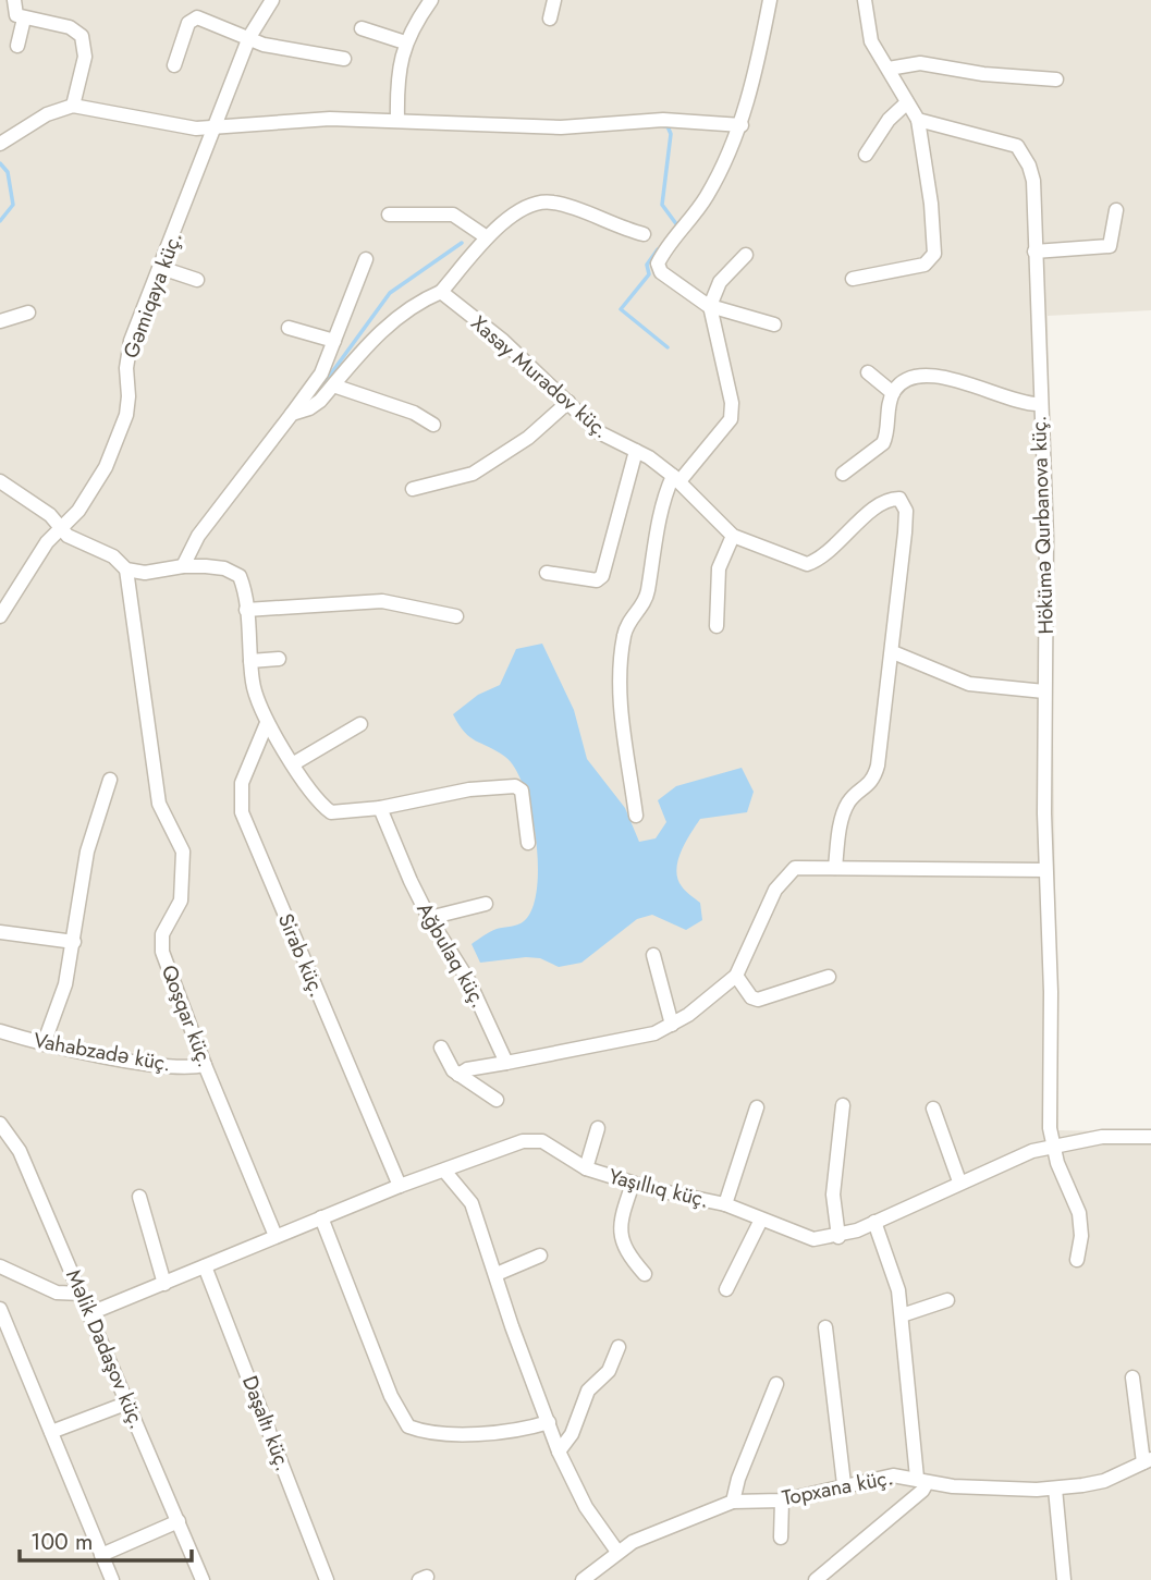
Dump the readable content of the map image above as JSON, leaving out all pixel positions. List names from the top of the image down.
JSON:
{
  "streets": {
    "street": [
      "Gəmiqaya küç.",
      "Xasay Muradov küç.",
      "Hökümə Qurbanova küç.",
      "Sirab küç.",
      "Ağbulaq küç.",
      "Qoşqar küç.",
      "Vahabzadə küç.",
      "Yaşıllıq küç.",
      "Məlik Dadaşov küç.",
      "Daşaltı küç.",
      "Topxana küç."
    ]
  },
  "crossings": [
    ["Hökümə Qurbanova küç.", "Yaşıllıq küç."],
    ["Sirab küç.", "Yaşıllıq küç."],
    ["Qoşqar küç.", "Vahabzadə küç."],
    ["Qoşqar küç.", "Yaşıllıq küç."],
    ["Yaşıllıq küç.", "Məlik Dadaşov küç."],
    ["Yaşıllıq küç.", "Daşaltı küç."]
  ],
  "scale_bar": "100 m"
}
